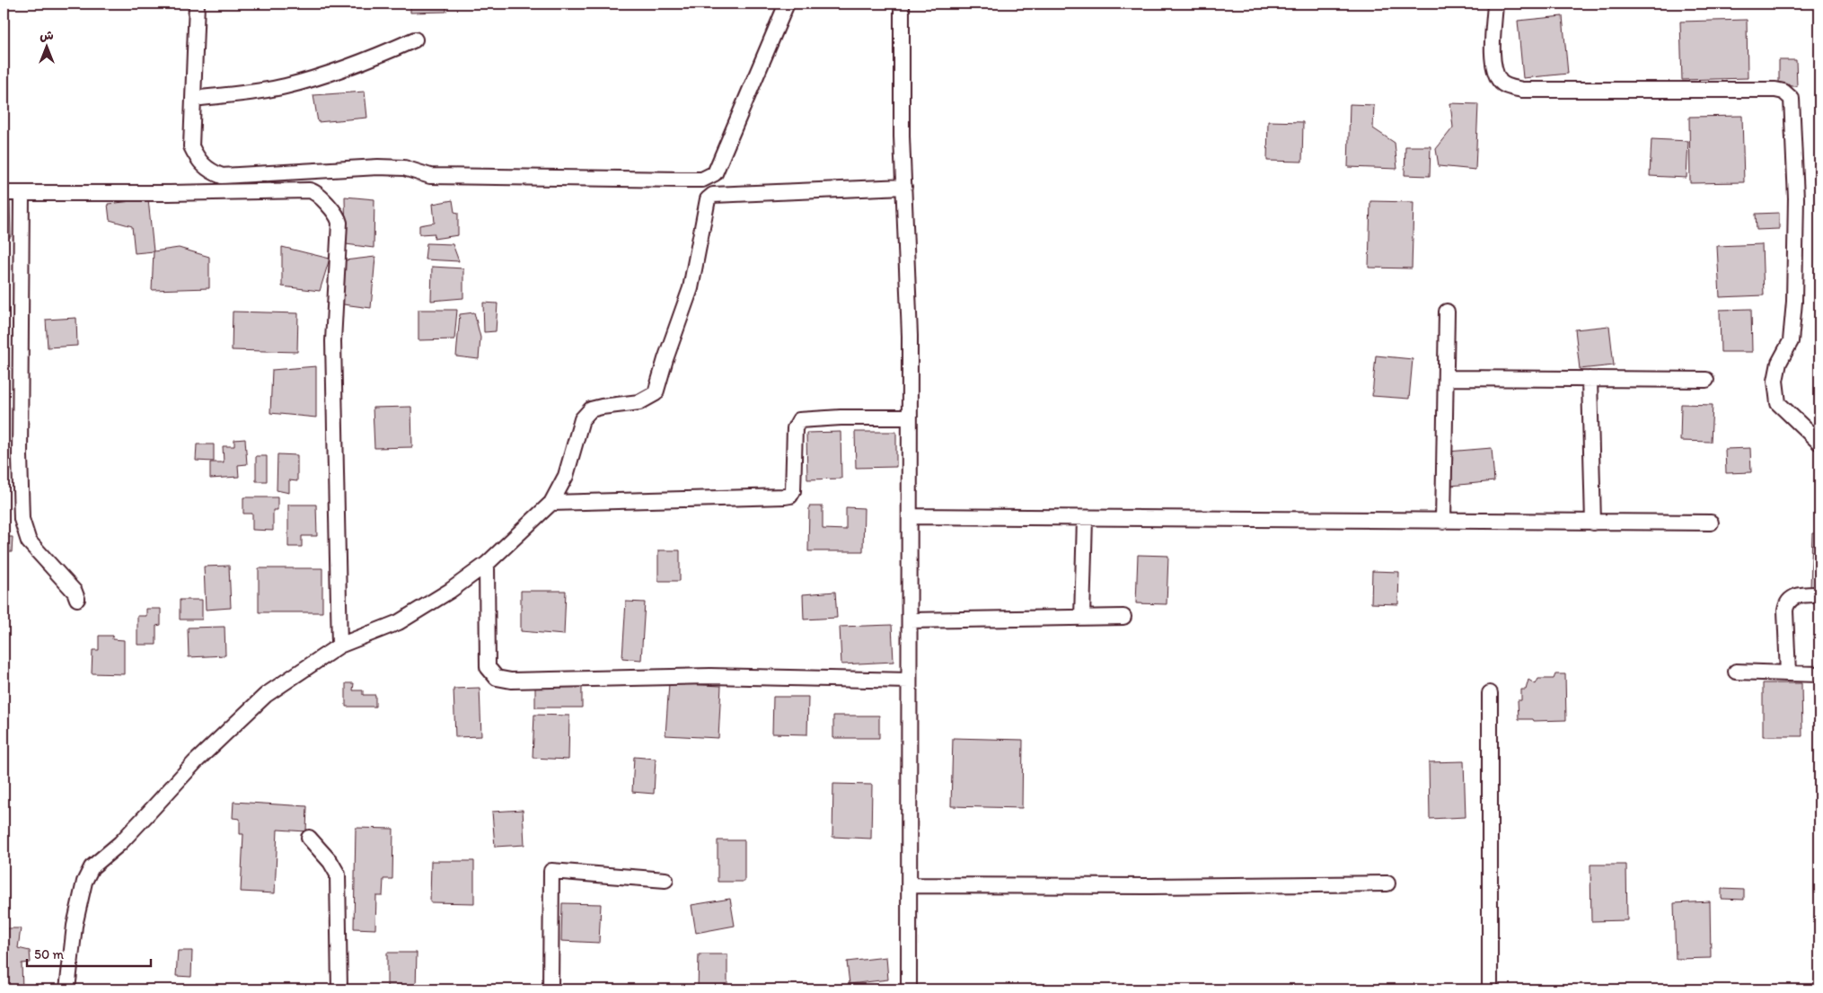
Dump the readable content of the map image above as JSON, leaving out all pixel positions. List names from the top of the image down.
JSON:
{
  "scale_bar": "50 m",
  "north": "top"
}
